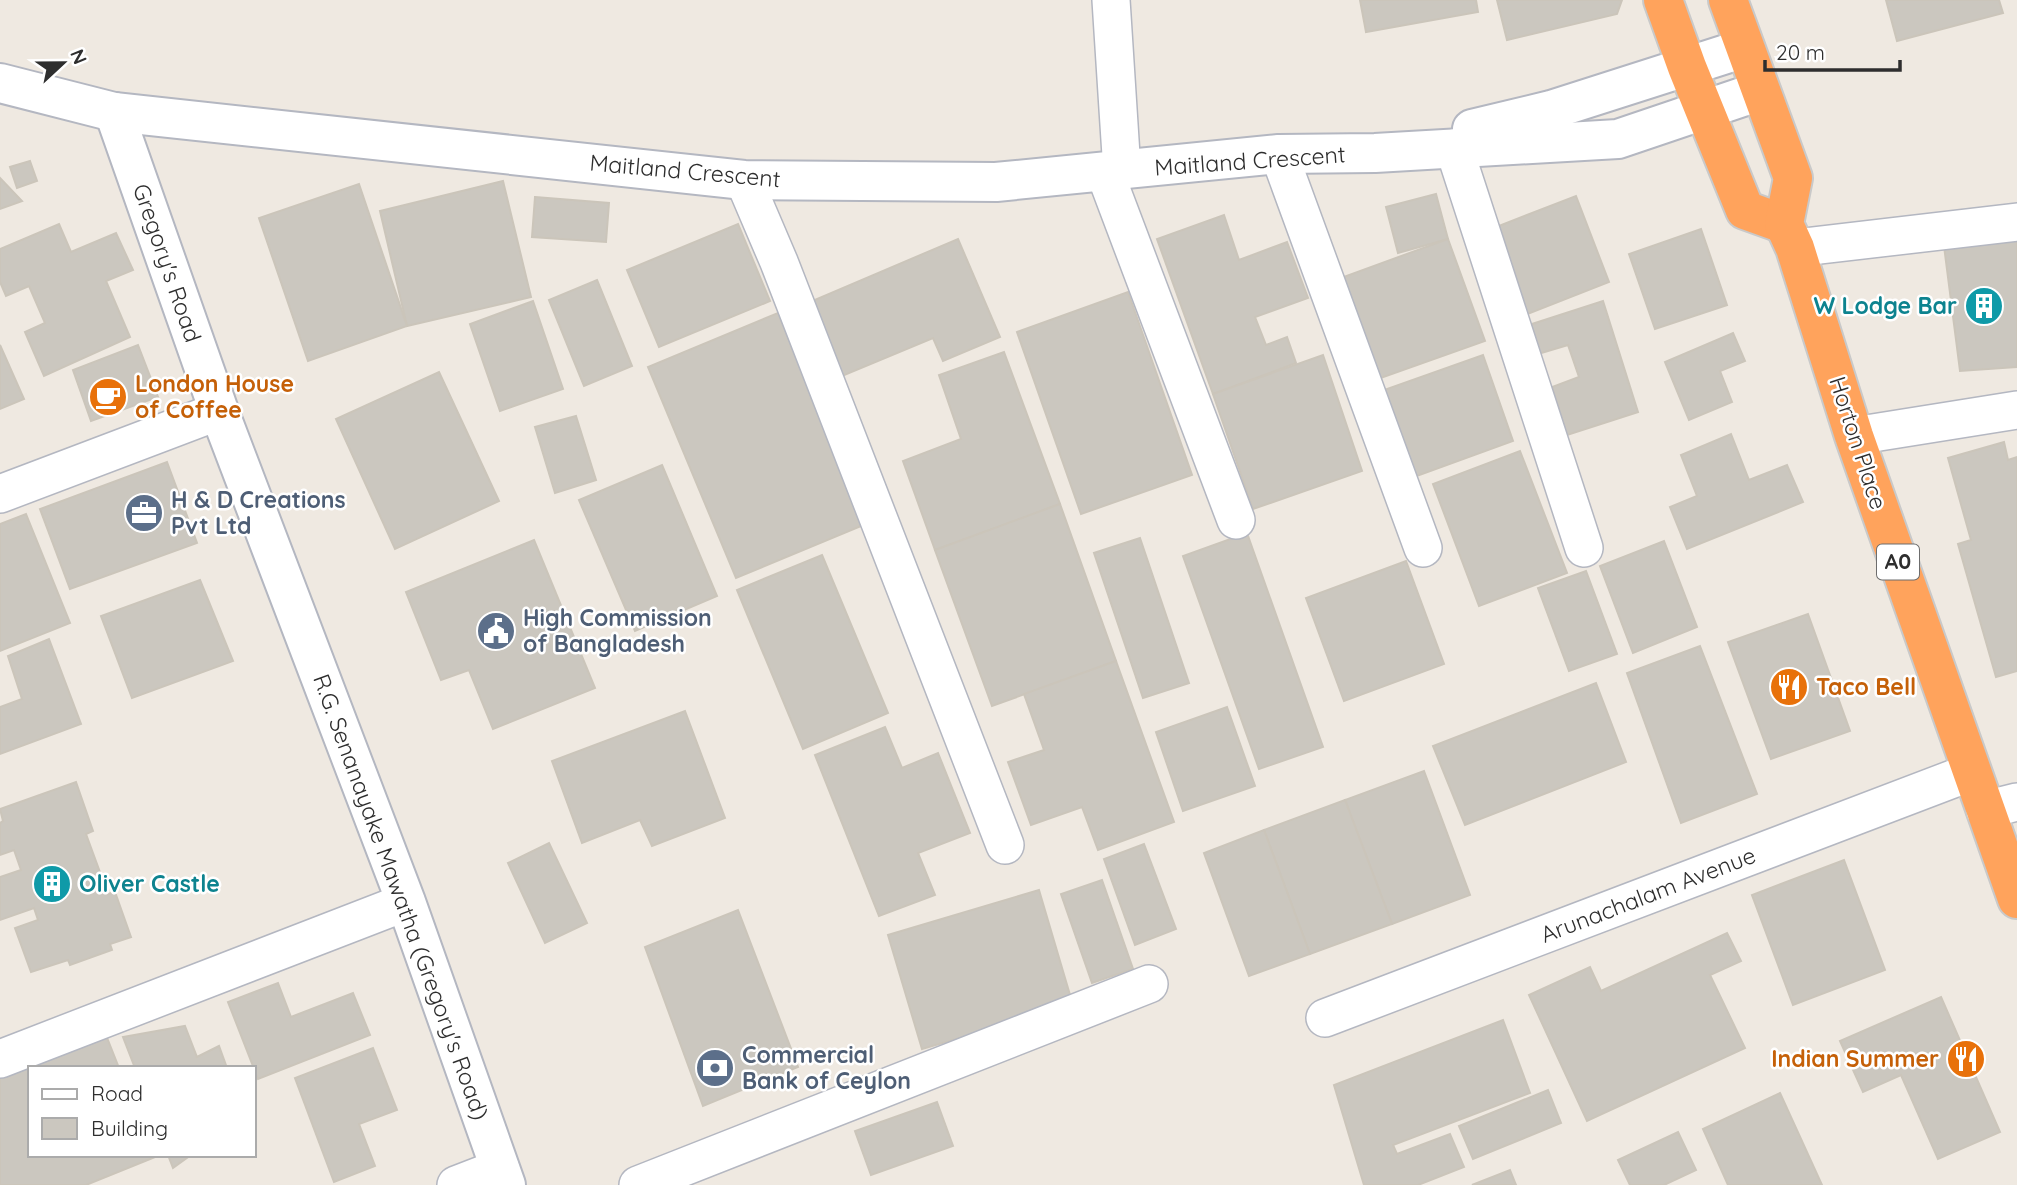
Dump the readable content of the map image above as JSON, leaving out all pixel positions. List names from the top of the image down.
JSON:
{
  "streets": {
    "highway": ["Horton Place", "A0"],
    "main road": ["Maitland Crescent", "Gregory's Road", "R.G. Senanayake Mawatha (Gregory's Road)"],
    "street": ["Arunachalam Avenue"]
  },
  "crossings": [
    ["Maitland Crescent", "Gregory's Road"],
    ["Maitland Crescent", "Horton Place"],
    ["Gregory's Road", "R.G. Senanayake Mawatha (Gregory's Road)"],
    ["Horton Place", "Arunachalam Avenue"]
  ],
  "places": {
    "building": ["W Lodge Bar", "Oliver Castle"],
    "cafe": ["London House of Coffee"],
    "office": ["H & D Creations Pvt Ltd"],
    "public building": ["High Commission of Bangladesh"],
    "restaurant": ["Taco Bell", "Indian Summer"],
    "bank": ["Commercial Bank of Ceylon"]
  },
  "legend": ["Road", "Building"],
  "scale_bar": "20 m",
  "north": "right"
}
